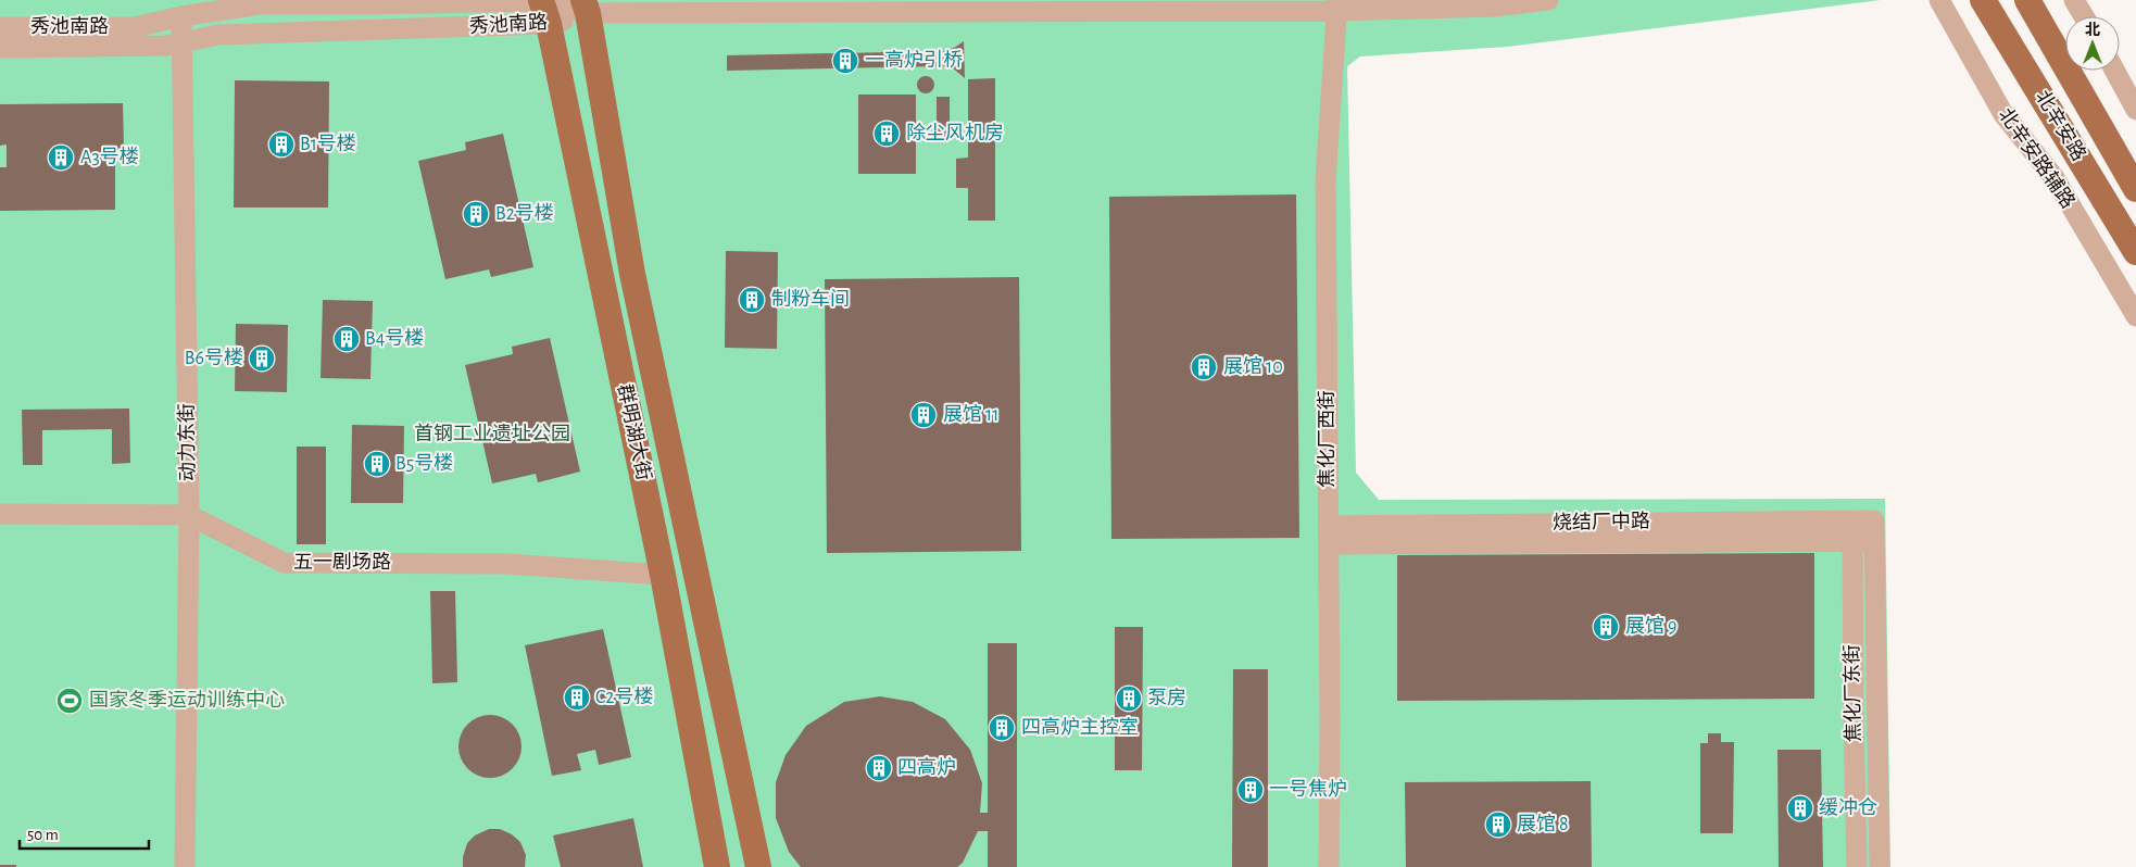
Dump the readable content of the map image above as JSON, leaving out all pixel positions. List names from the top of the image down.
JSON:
{
  "streets": {
    "main road": ["北辛安路", "群明湖大街"],
    "street": [
      "秀池南路",
      "北辛安路辅路",
      "焦化厂西街",
      "动力东街",
      "烧结厂中路",
      "五一剧场路",
      "焦化厂东街"
    ]
  },
  "crossings": [
    ["秀池南路", "群明湖大街"],
    ["秀池南路", "焦化厂西街"],
    ["秀池南路", "动力东街"],
    ["群明湖大街", "五一剧场路"],
    ["焦化厂西街", "烧结厂中路"],
    ["动力东街", "五一剧场路"],
    ["烧结厂中路", "焦化厂东街"]
  ],
  "parks": ["首钢工业遗址公园"],
  "places": {
    "building": [
      "一高炉引桥",
      "除尘风机房",
      "B1号楼",
      "A3号楼",
      "B2号楼",
      "制粉车间",
      "B4号楼",
      "B6号楼",
      "展馆 10",
      "展馆 11",
      "B5号楼",
      "展馆 9",
      "C2号楼",
      "泵房",
      "四高炉主控室",
      "四高炉",
      "一号焦炉",
      "缓冲仓",
      "展馆 8"
    ],
    "sports": ["国家冬季运动训练中心"]
  },
  "scale_bar": "50 m",
  "north": "top"
}
